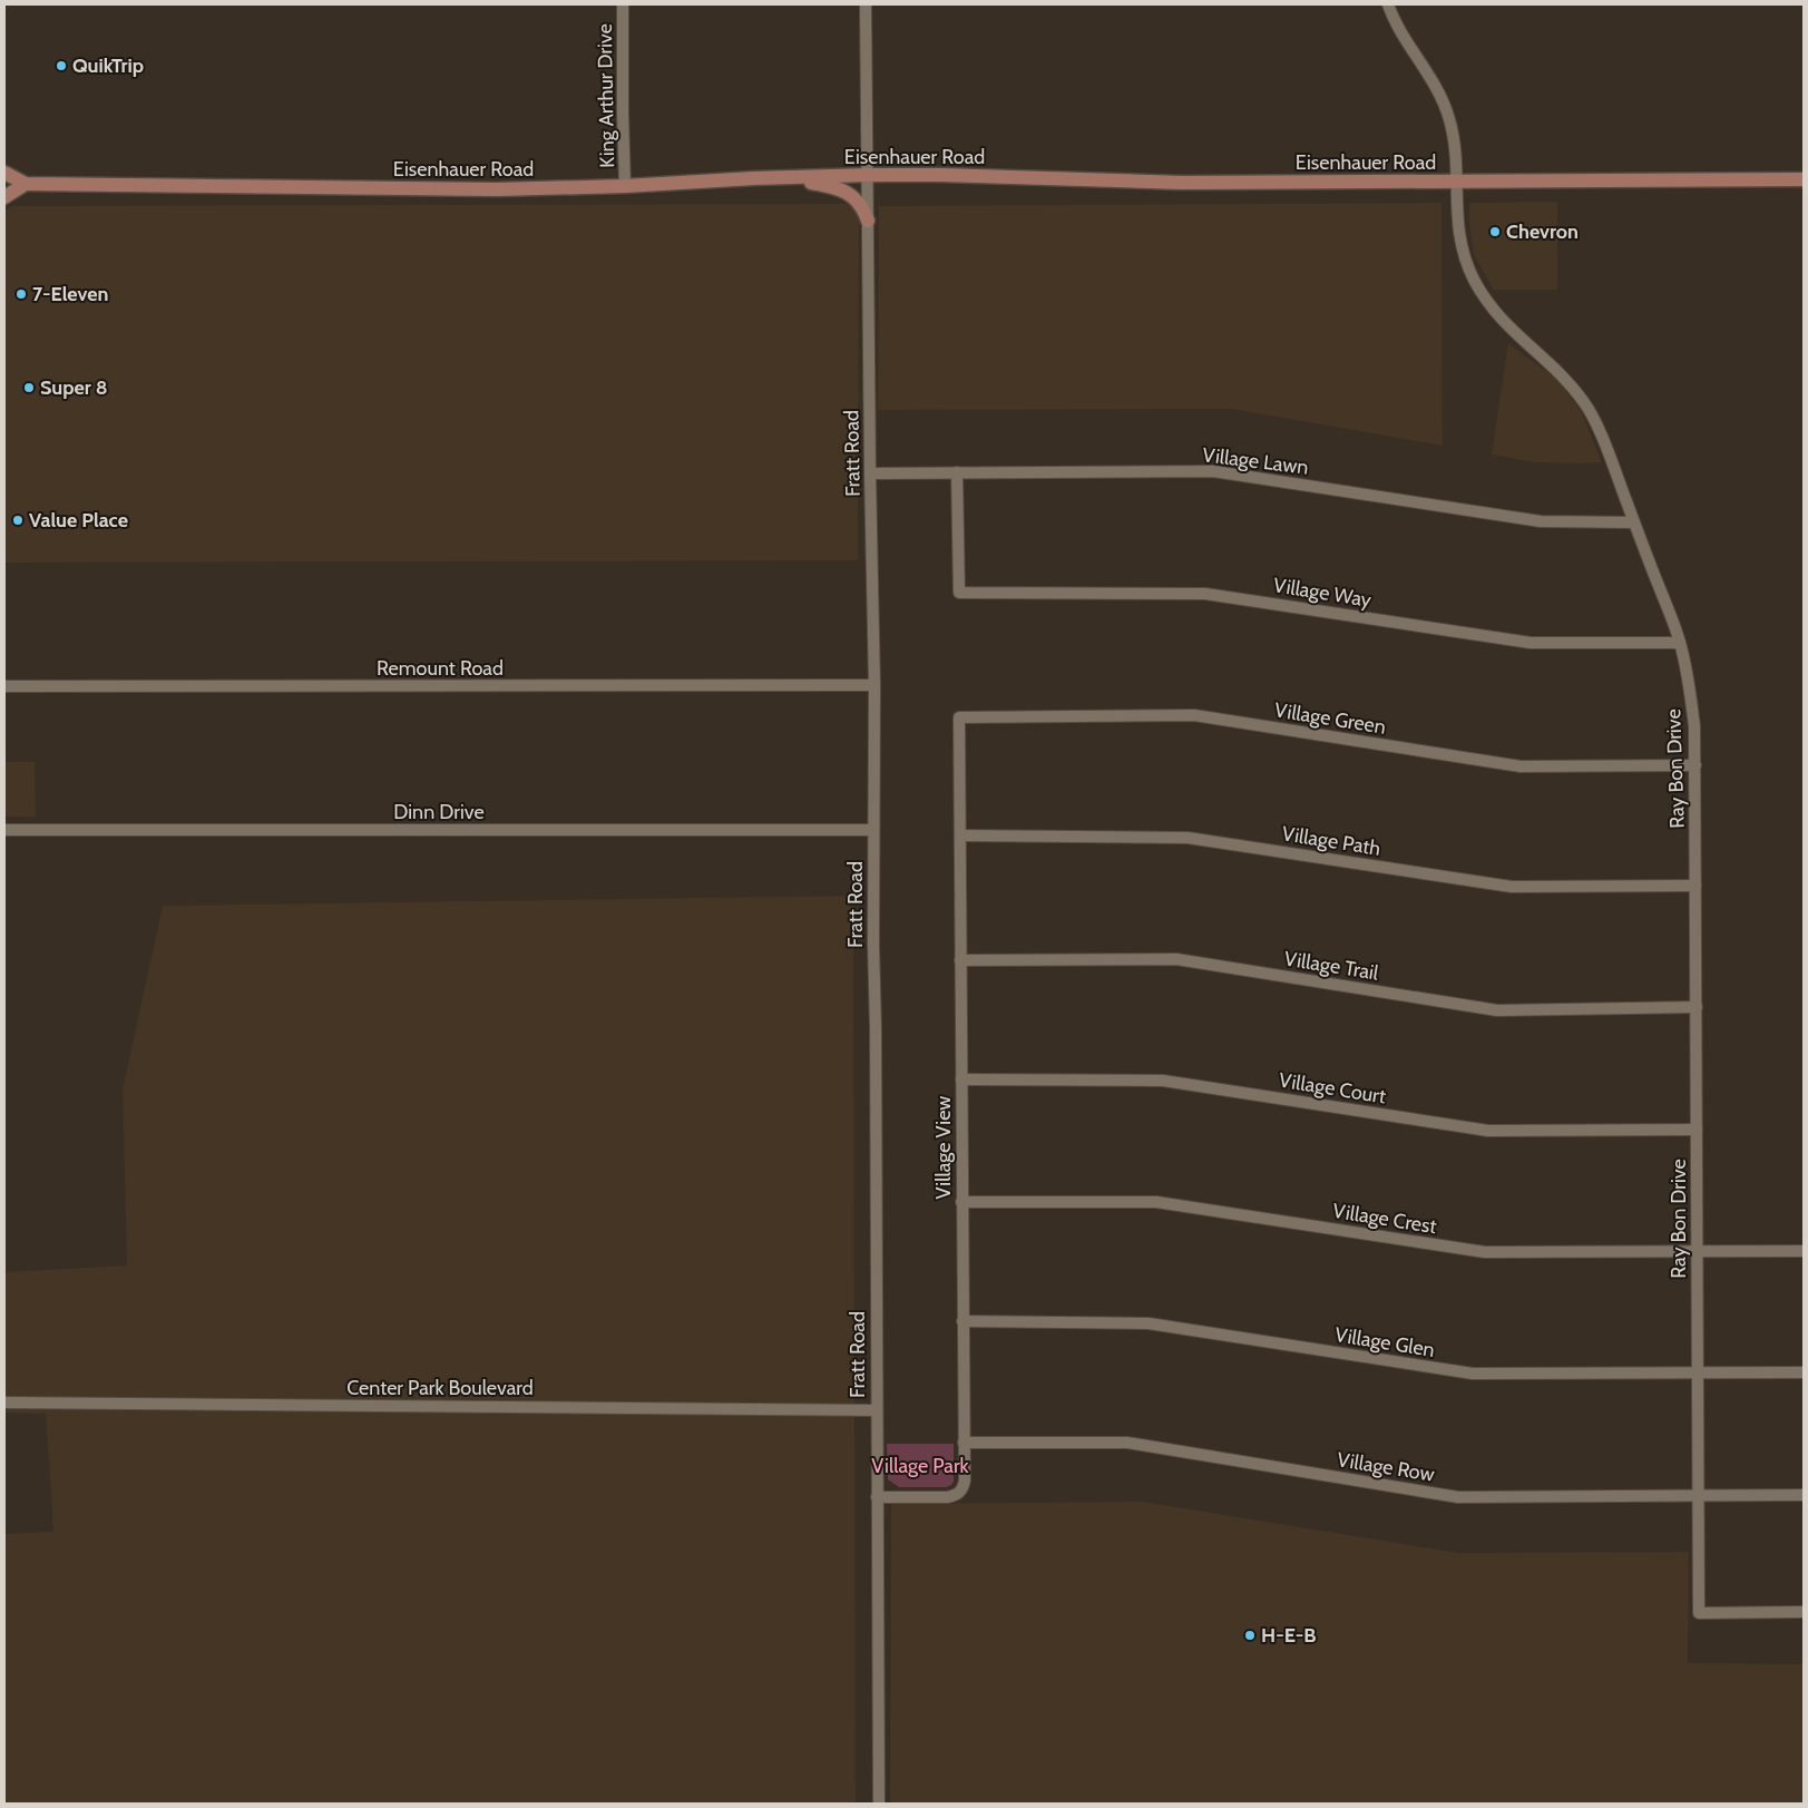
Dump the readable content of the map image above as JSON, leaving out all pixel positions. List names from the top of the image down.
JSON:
{
  "streets": {
    "main road": ["Eisenhauer Road"],
    "street": [
      "King Arthur Drive",
      "Fratt Road",
      "Village Lawn",
      "Village Way",
      "Remount Road",
      "Village Green",
      "Ray Bon Drive",
      "Dinn Drive",
      "Village Path",
      "Village Trail",
      "Village Court",
      "Village View",
      "Village Crest",
      "Village Glen",
      "Center Park Boulevard",
      "Village Row"
    ]
  },
  "crossings": [
    ["King Arthur Drive", "Eisenhauer Road"],
    ["Eisenhauer Road", "Fratt Road"],
    ["Eisenhauer Road", "Ray Bon Drive"],
    ["Fratt Road", "Village Lawn"],
    ["Fratt Road", "Remount Road"],
    ["Fratt Road", "Dinn Drive"],
    ["Fratt Road", "Village View"],
    ["Fratt Road", "Center Park Boulevard"],
    ["Village Lawn", "Village Way"],
    ["Village Lawn", "Ray Bon Drive"],
    ["Village Way", "Ray Bon Drive"],
    ["Village Green", "Ray Bon Drive"],
    ["Village Green", "Village View"],
    ["Ray Bon Drive", "Village Path"],
    ["Ray Bon Drive", "Village Trail"],
    ["Ray Bon Drive", "Village Court"],
    ["Ray Bon Drive", "Village Crest"],
    ["Ray Bon Drive", "Village Glen"],
    ["Ray Bon Drive", "Village Row"],
    ["Village Path", "Village View"],
    ["Village Trail", "Village View"],
    ["Village Court", "Village View"],
    ["Village View", "Village Crest"],
    ["Village View", "Village Glen"],
    ["Village View", "Village Row"]
  ],
  "parks": ["Village Park"],
  "places": [
    "QuikTrip",
    "Chevron",
    "7-Eleven",
    "Super 8",
    "Value Place",
    "H-E-B"
  ]
}
